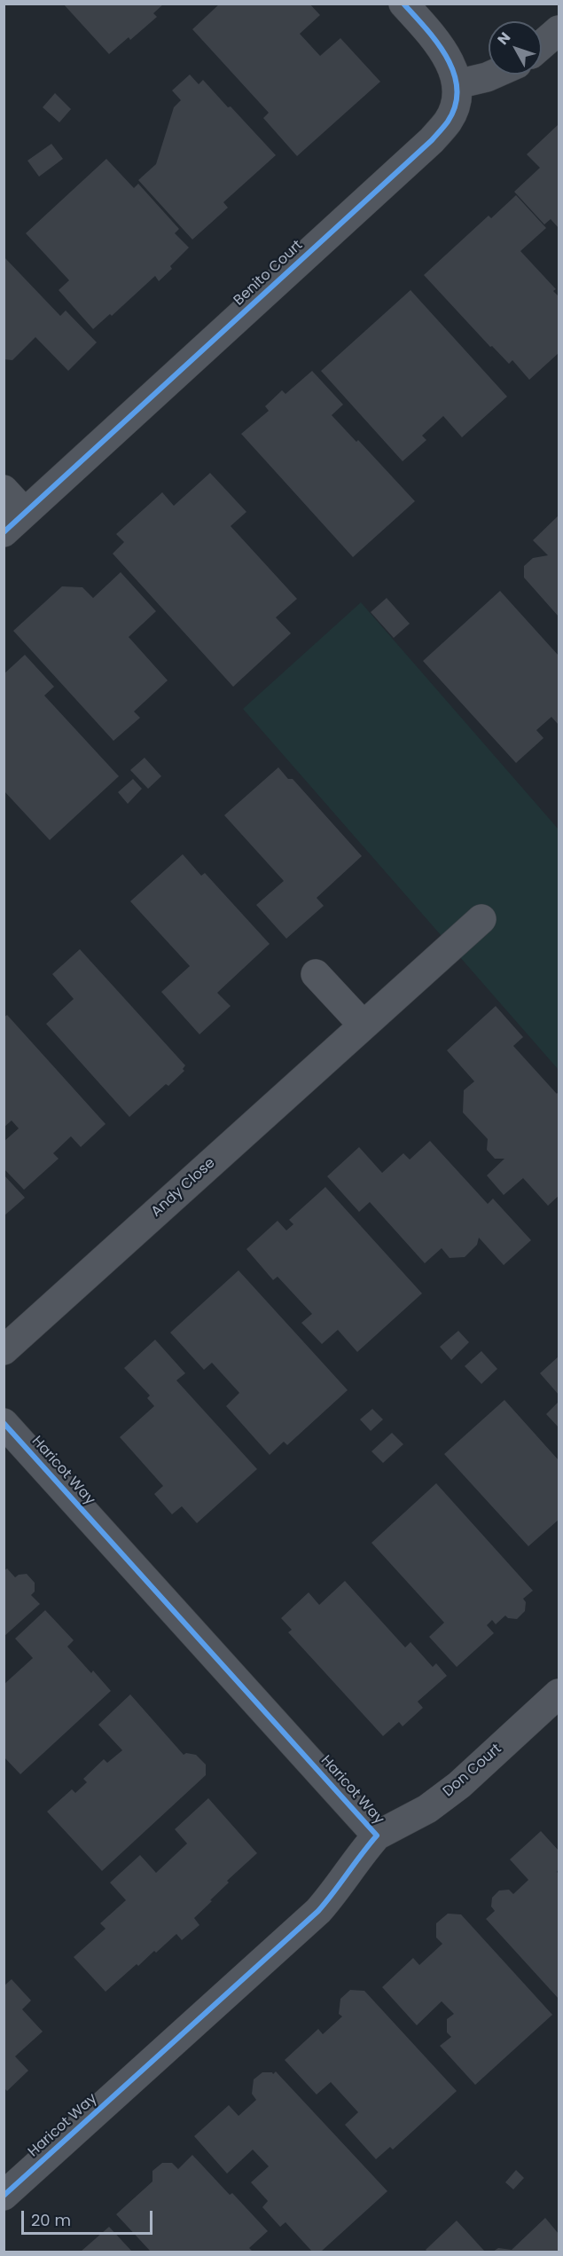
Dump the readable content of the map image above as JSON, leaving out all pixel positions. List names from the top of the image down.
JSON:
{
  "streets": {
    "street": [
      "Benito Court",
      "Andy Close",
      "Haricot Way",
      "Don Court"
    ]
  },
  "crossings": [
    ["Haricot Way", "Don Court"]
  ],
  "scale_bar": "20 m",
  "north": "top left"
}
